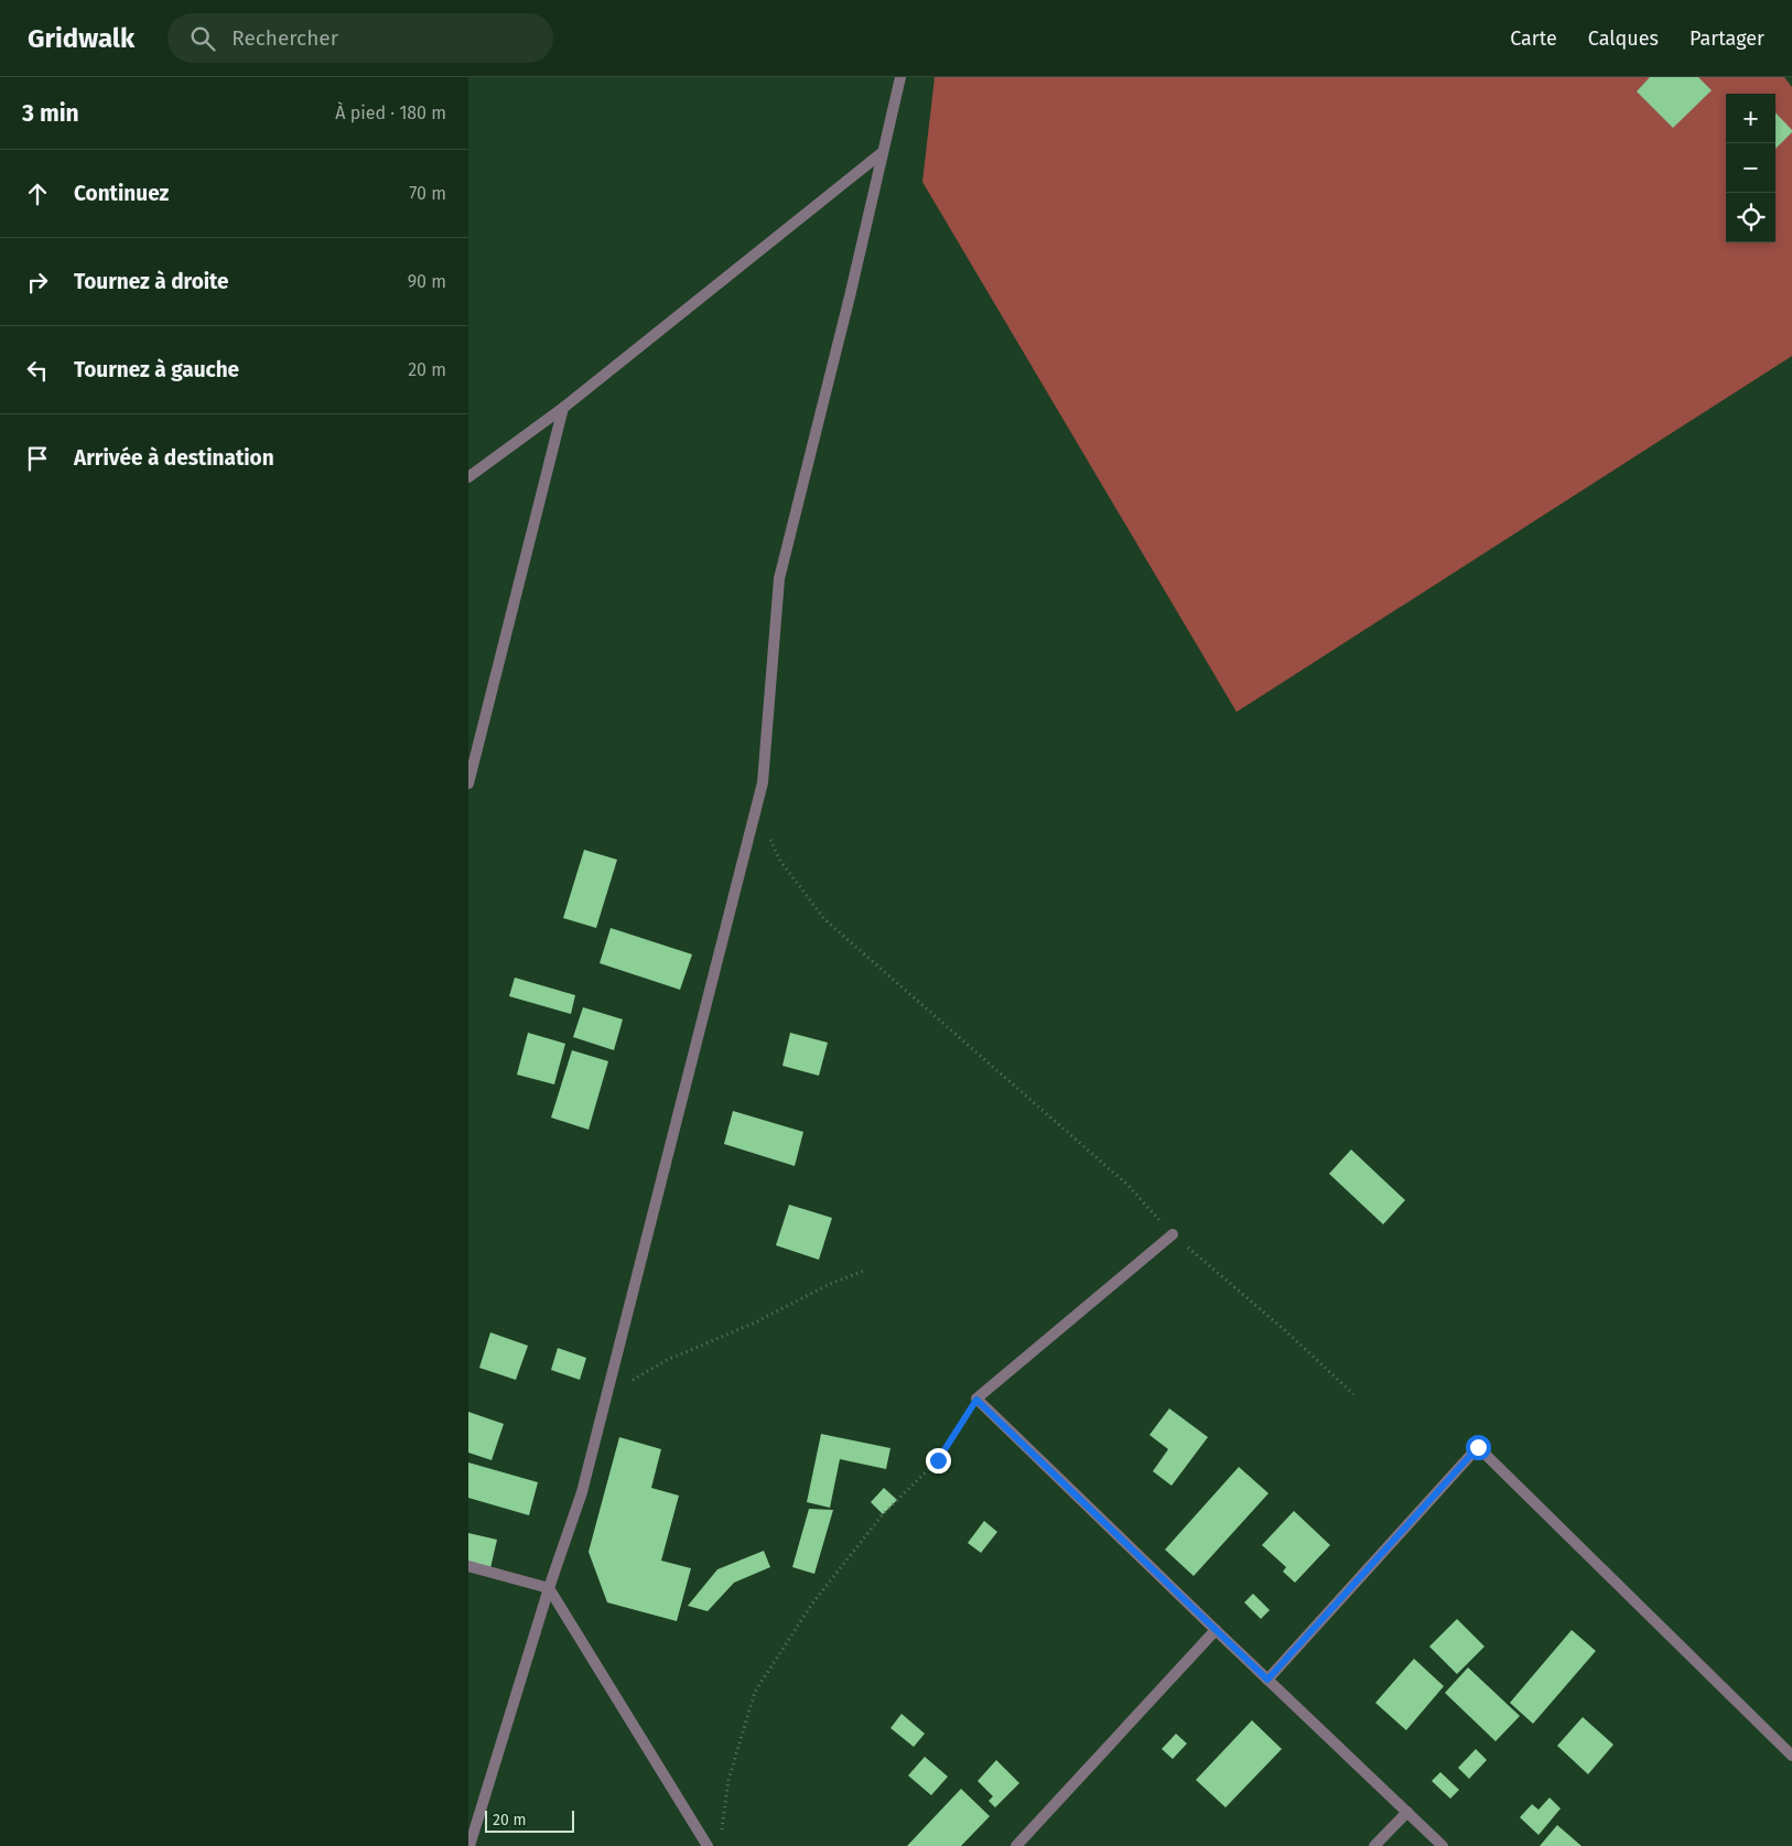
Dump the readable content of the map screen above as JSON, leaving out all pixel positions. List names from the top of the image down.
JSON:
{
  "scale_bar": "20 m",
  "page": {
    "header": "Gridwalk",
    "search": "Rechercher",
    "nav": ["Carte", "Calques", "Partager"],
    "heading": ["3 min", "À pied · 180 m"],
    "map_buttons": ["+", "−"],
    "list": [
      ["Continuez", "70 m"],
      ["Tournez à droite", "90 m"],
      ["Tournez à gauche", "20 m"],
      "Arrivée à destination"
    ],
    "scale": "20 m"
  }
}
